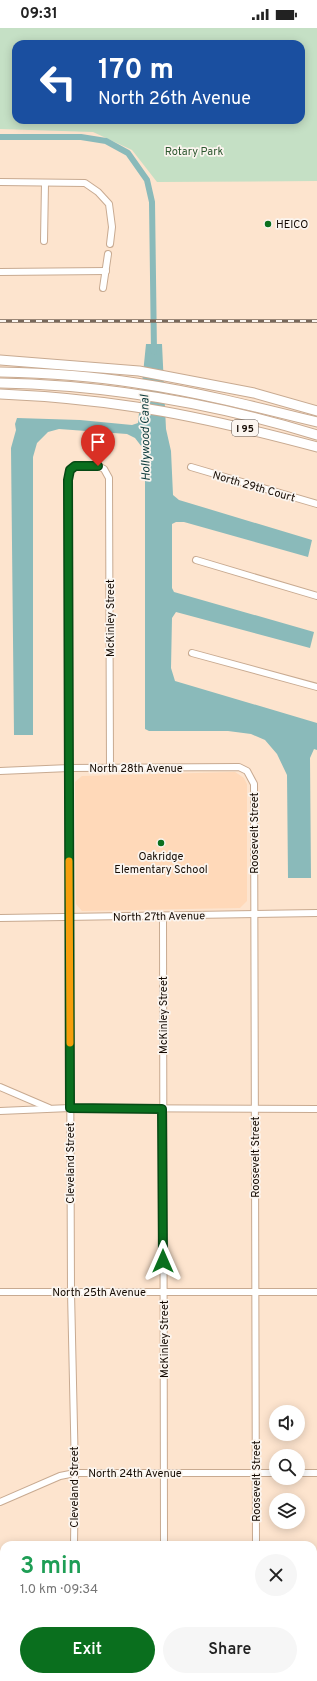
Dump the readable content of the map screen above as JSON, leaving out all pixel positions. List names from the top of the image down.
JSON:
{
  "streets": {
    "highway": ["I 95"],
    "street": [
      "North 29th Court",
      "McKinley Street",
      "North 28th Avenue",
      "Roosevelt Street",
      "North 27th Avenue",
      "Cleveland Street",
      "North 25th Avenue",
      "North 24th Avenue"
    ]
  },
  "crossings": [
    ["McKinley Street", "North 28th Avenue"],
    ["McKinley Street", "North 27th Avenue"],
    ["McKinley Street", "Cleveland Street"],
    ["McKinley Street", "North 25th Avenue"],
    ["McKinley Street", "North 24th Avenue"],
    ["North 28th Avenue", "Roosevelt Street"],
    ["North 28th Avenue", "Cleveland Street"],
    ["Roosevelt Street", "North 27th Avenue"],
    ["Roosevelt Street", "North 25th Avenue"],
    ["Roosevelt Street", "North 24th Avenue"],
    ["North 27th Avenue", "Cleveland Street"],
    ["Cleveland Street", "North 25th Avenue"],
    ["Cleveland Street", "North 24th Avenue"]
  ],
  "water": ["Hollywood Canal"],
  "parks": ["Rotary Park"],
  "places": ["HEICO", "Oakridge Elementary School"],
  "page": {
    "status": "09:31",
    "turn": ["170 m", "North 26th Avenue"],
    "heading": ["3 min", "1.0 km · 09:34"],
    "buttons": ["Exit", "Share"]
  }
}
